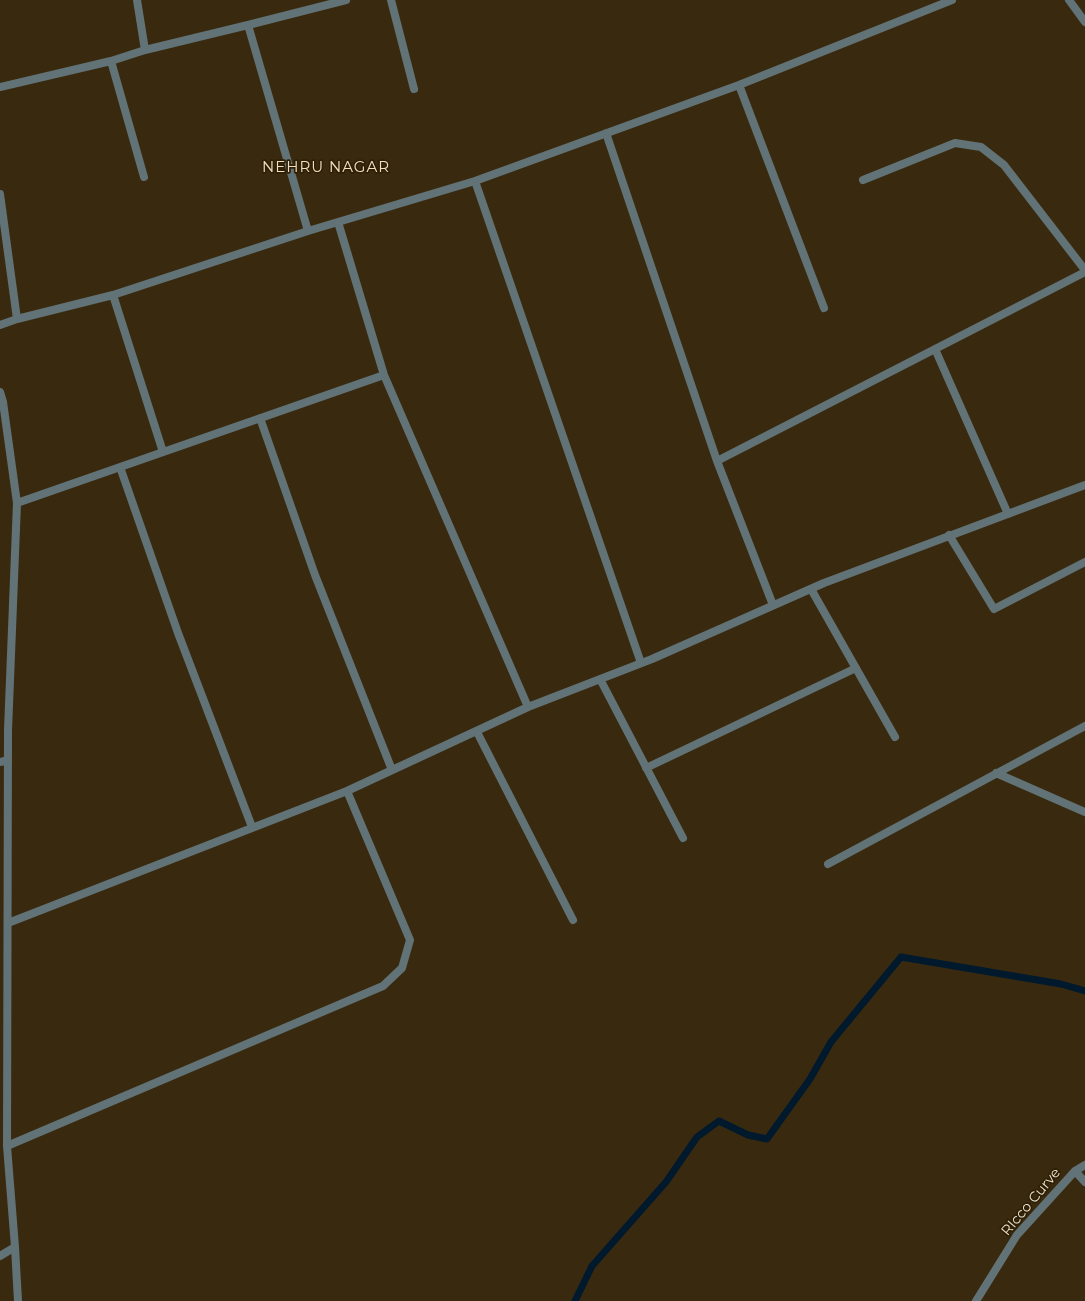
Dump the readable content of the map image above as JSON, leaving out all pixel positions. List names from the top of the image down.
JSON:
{
  "streets": {
    "street": ["RIcco Curve"]
  },
  "districts": ["NEHRU NAGAR"]
}
